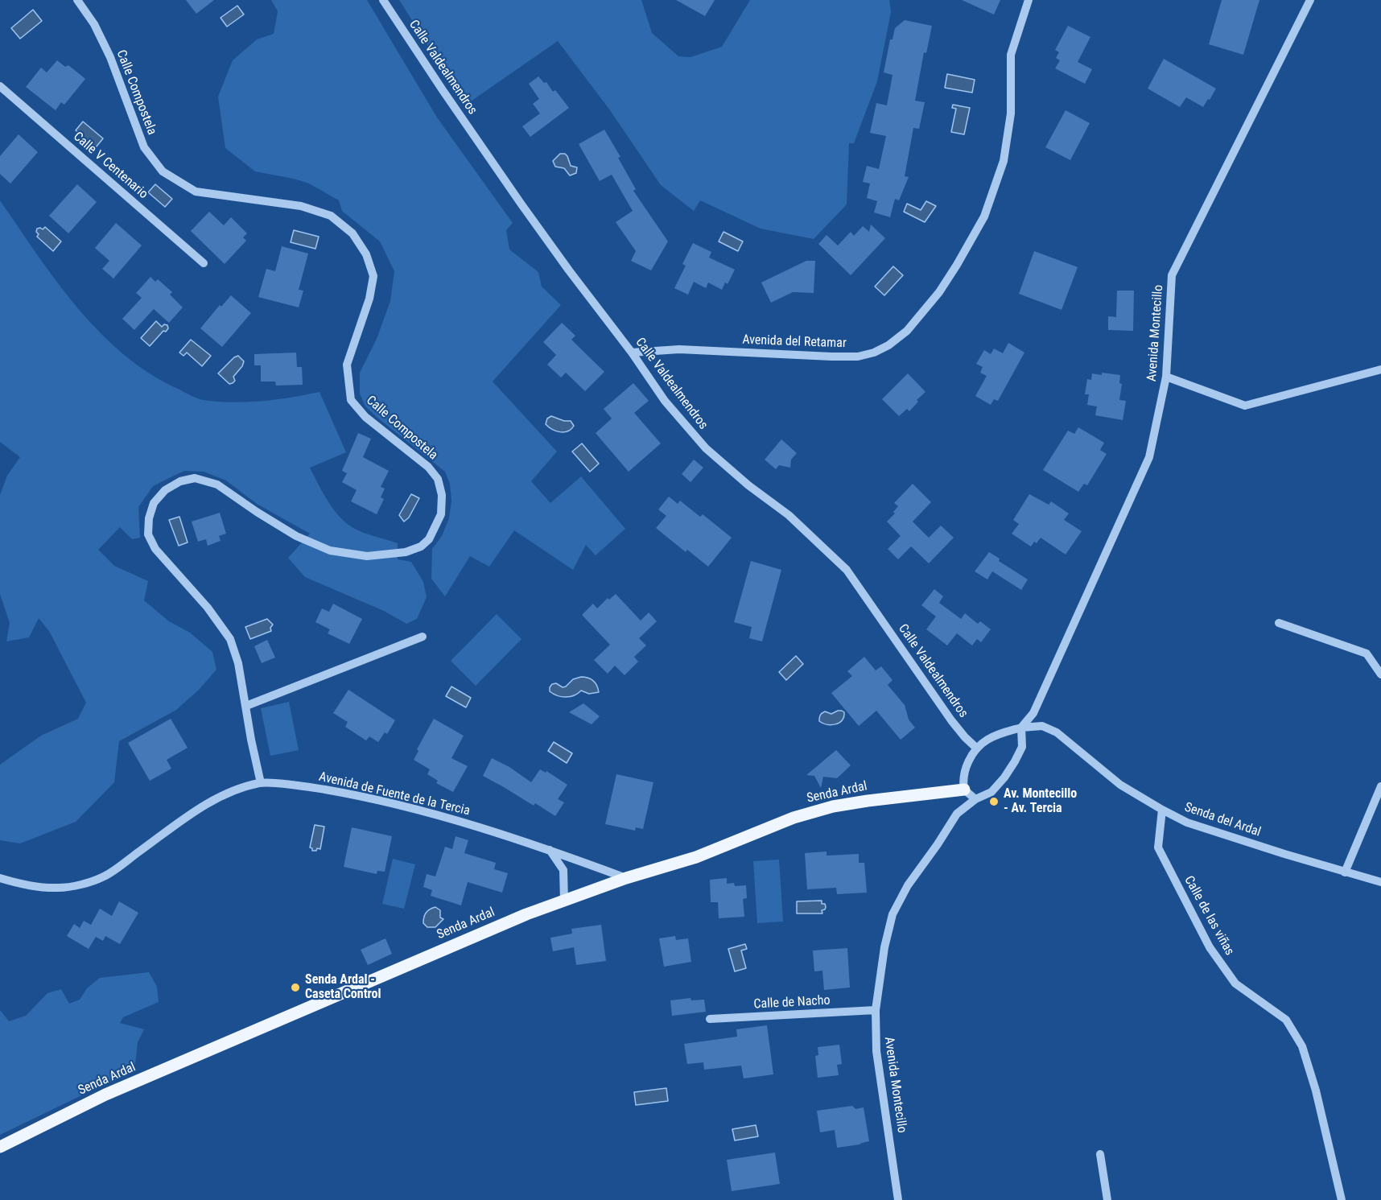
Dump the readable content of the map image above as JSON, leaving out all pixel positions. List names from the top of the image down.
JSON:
{
  "streets": {
    "main road": ["Senda Ardal"],
    "street": [
      "Calle Valdealmendros",
      "Calle Compostela",
      "Calle V Centenario",
      "Avenida Montecillo",
      "Avenida del Retamar",
      "Avenida de Fuente de la Tercia",
      "Senda del Ardal",
      "Calle de las viñas",
      "Calle de Nacho"
    ]
  },
  "crossings": [
    ["Calle Valdealmendros", "Avenida del Retamar"],
    ["Calle Valdealmendros", "Senda del Ardal"],
    ["Calle Compostela", "Avenida de Fuente de la Tercia"],
    ["Avenida Montecillo", "Senda del Ardal"],
    ["Avenida Montecillo", "Calle de Nacho"],
    ["Senda Ardal", "Avenida de Fuente de la Tercia"],
    ["Senda del Ardal", "Calle de las viñas"]
  ],
  "places": ["Av. Montecillo - Av. Tercia", "Senda Ardal - Caseta Control"]
}
